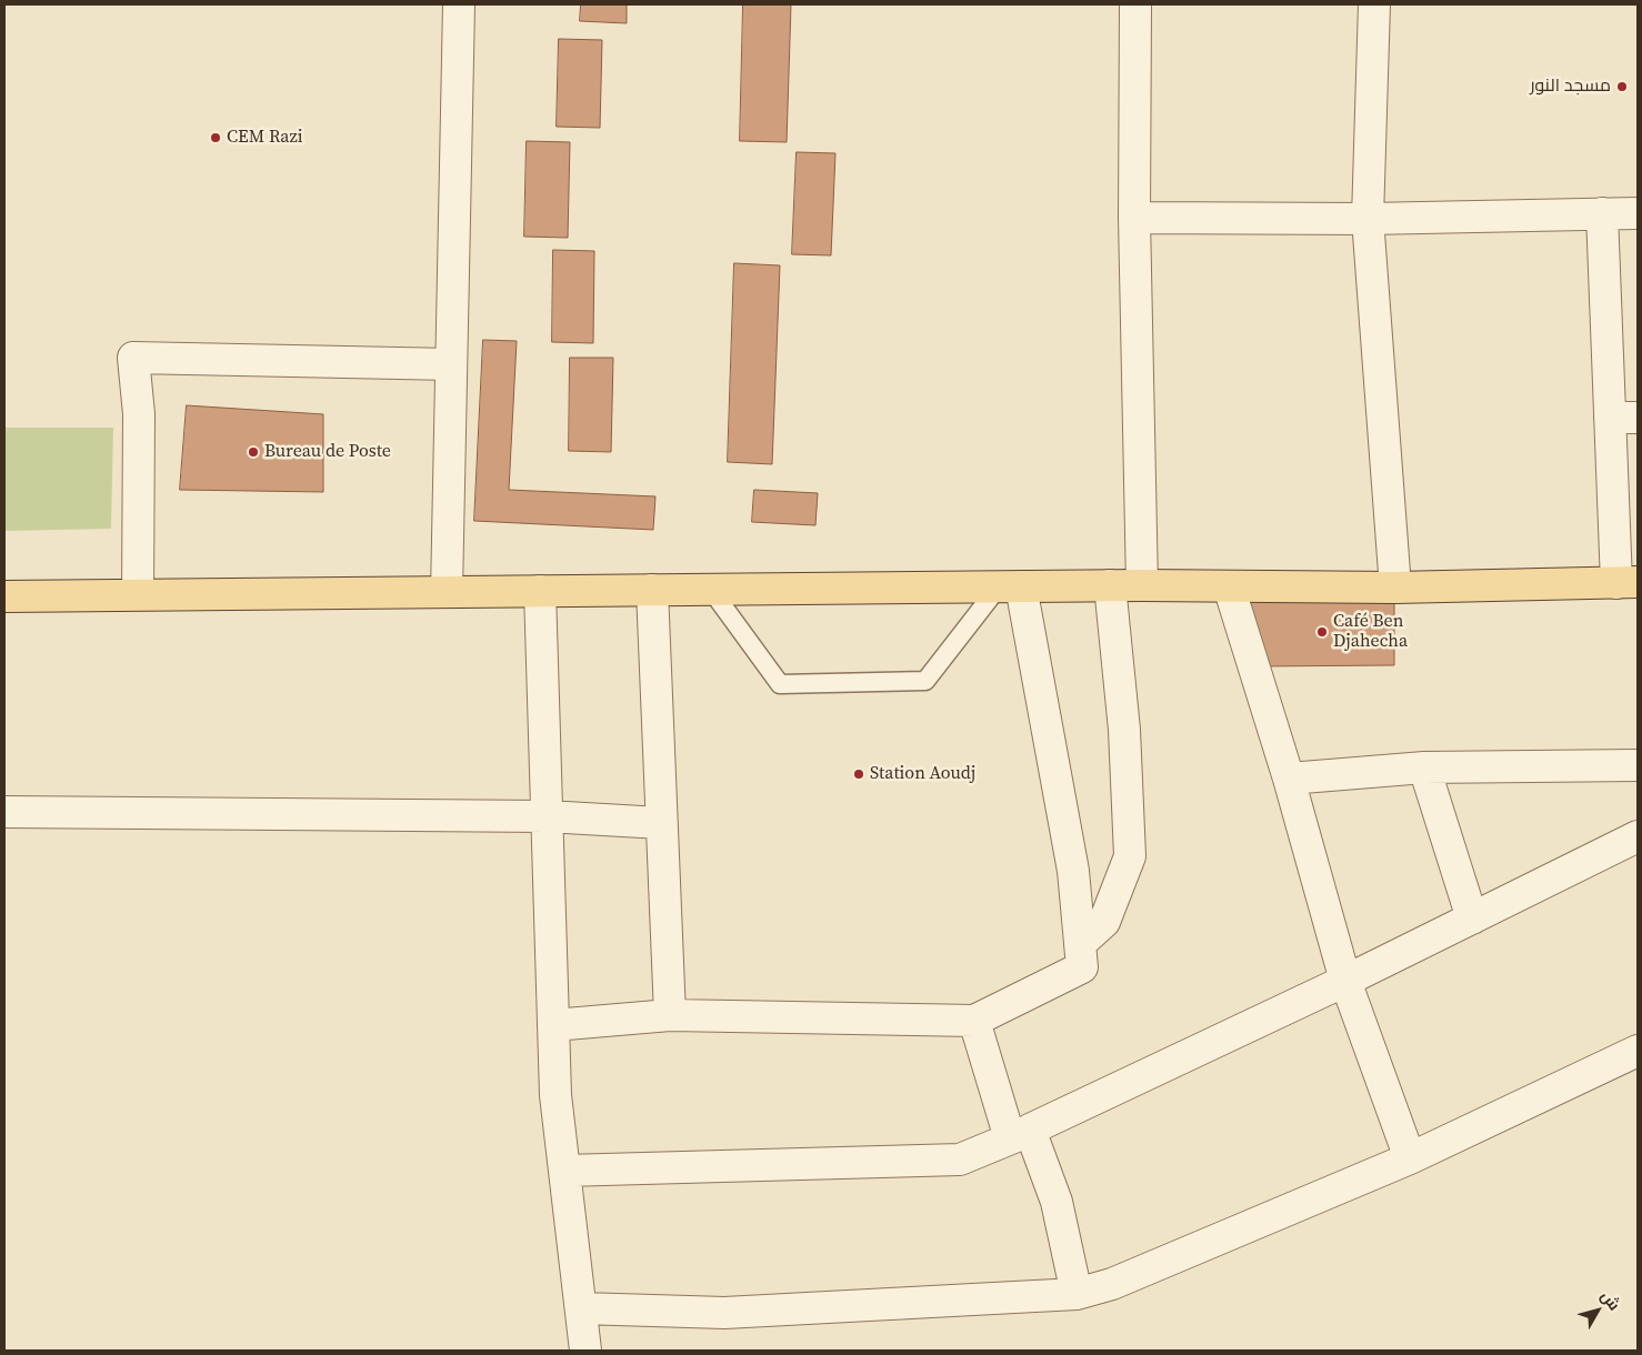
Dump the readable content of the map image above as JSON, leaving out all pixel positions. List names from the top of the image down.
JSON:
{
  "places": [
    "مسجد النور",
    "CEM Razi",
    "Bureau de Poste",
    "Café Ben Djahecha",
    "Station Aoudj"
  ],
  "north": "top right"
}
